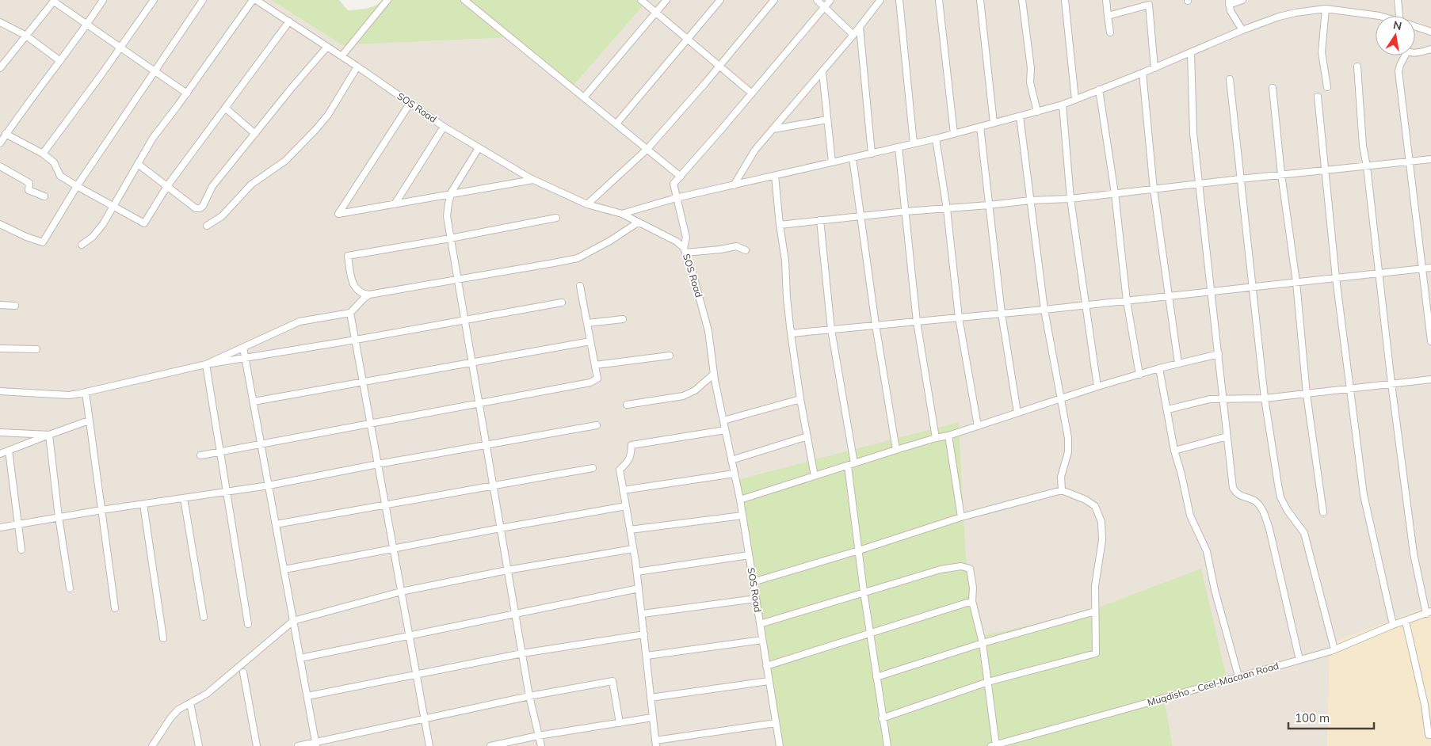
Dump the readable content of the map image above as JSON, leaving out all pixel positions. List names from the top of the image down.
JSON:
{
  "streets": {
    "street": ["SOS Road", "Muqdisho - Ceel-Macaan Road"]
  },
  "scale_bar": "100 m",
  "north": "top"
}
